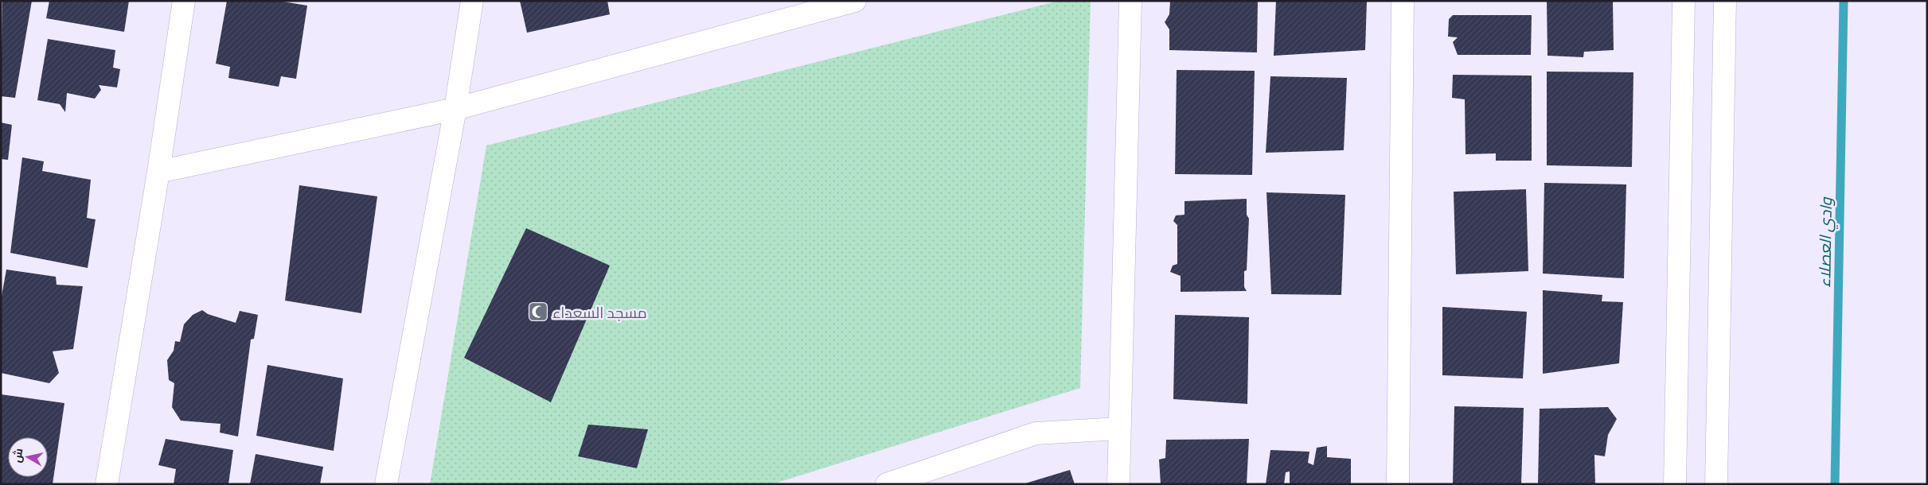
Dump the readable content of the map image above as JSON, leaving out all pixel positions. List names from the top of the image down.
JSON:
{
  "water": ["وادي العصلاء"],
  "places": {
    "mosque": ["مسجد السعداء"]
  },
  "north": "left"
}
